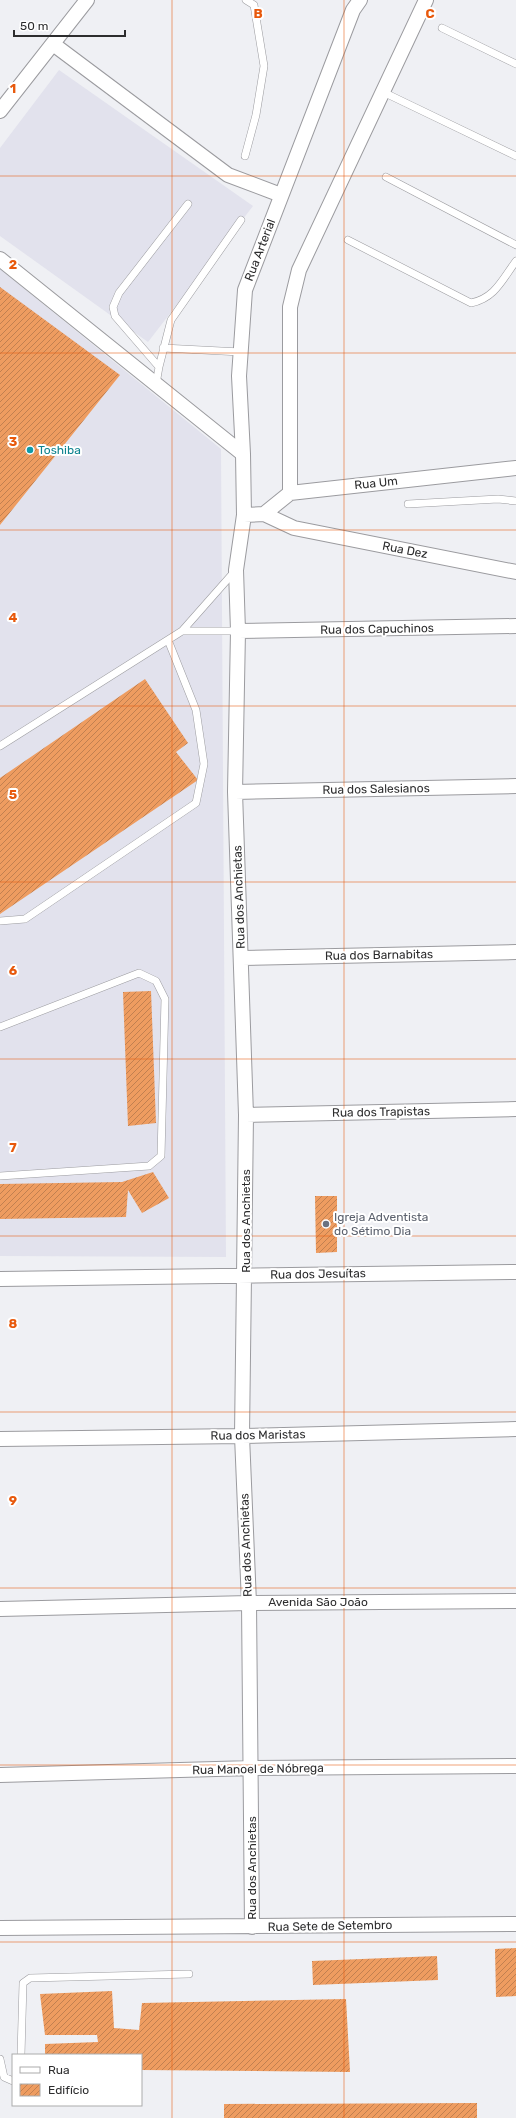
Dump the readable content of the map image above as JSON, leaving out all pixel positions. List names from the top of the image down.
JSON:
{
  "streets": {
    "street": [
      "Rua Arterial",
      "Rua Um",
      "Rua Dez",
      "Rua dos Capuchinos",
      "Rua dos Salesianos",
      "Rua dos Anchietas",
      "Rua dos Barnabitas",
      "Rua dos Trapistas",
      "Rua dos Jesuítas",
      "Rua dos Maristas",
      "Avenida São João",
      "Rua Manoel de Nóbrega",
      "Rua Sete de Setembro"
    ]
  },
  "crossings": [
    ["Rua Arterial", "Rua dos Anchietas"],
    ["Rua dos Capuchinos", "Rua dos Anchietas"],
    ["Rua dos Salesianos", "Rua dos Anchietas"],
    ["Rua dos Anchietas", "Rua dos Barnabitas"],
    ["Rua dos Anchietas", "Rua dos Trapistas"],
    ["Rua dos Anchietas", "Rua dos Jesuítas"],
    ["Rua dos Anchietas", "Rua dos Maristas"],
    ["Rua dos Anchietas", "Avenida São João"],
    ["Rua dos Anchietas", "Rua Manoel de Nóbrega"],
    ["Rua dos Anchietas", "Rua Sete de Setembro"]
  ],
  "places": ["Toshiba", "Igreja Adventista do Sétimo Dia"],
  "legend": ["Rua", "Edifício"],
  "scale_bar": "50 m",
  "grid": {
    "columns": ["B", "C"],
    "rows": [
      "1",
      "2",
      "3",
      "4",
      "5",
      "6",
      "7",
      "8",
      "9"
    ]
  }
}
